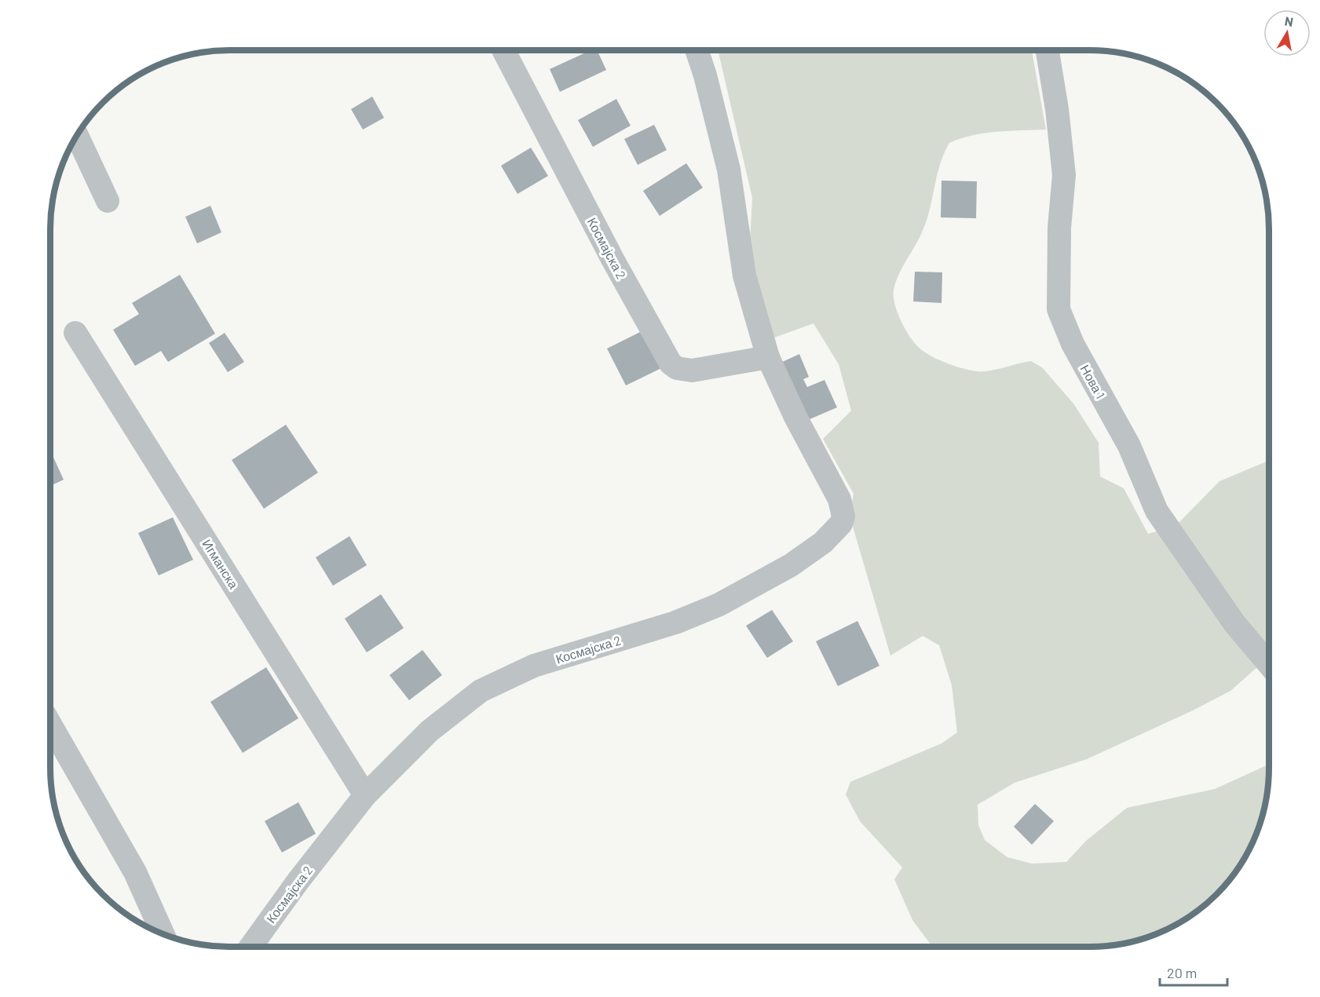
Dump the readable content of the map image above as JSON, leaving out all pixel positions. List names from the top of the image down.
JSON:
{
  "streets": {
    "street": ["Космајска 2", "Нова 1", "Игманска"]
  },
  "crossings": [
    ["Космајска 2", "Игманска"]
  ],
  "scale_bar": "20 m",
  "north": "top"
}
